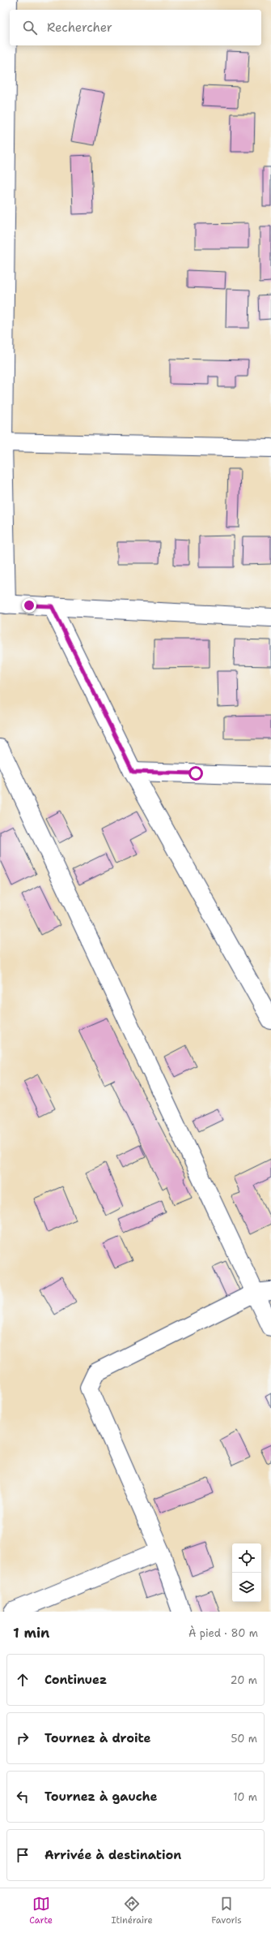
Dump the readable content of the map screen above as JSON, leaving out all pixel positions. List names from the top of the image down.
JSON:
{
  "page": {
    "search": "Rechercher",
    "heading": ["1 min", "À pied · 80 m"],
    "list": [
      ["Continuez", "20 m"],
      ["Tournez à droite", "50 m"],
      ["Tournez à gauche", "10 m"],
      "Arrivée à destination"
    ],
    "nav": ["Carte", "Itinéraire", "Favoris"]
  }
}
